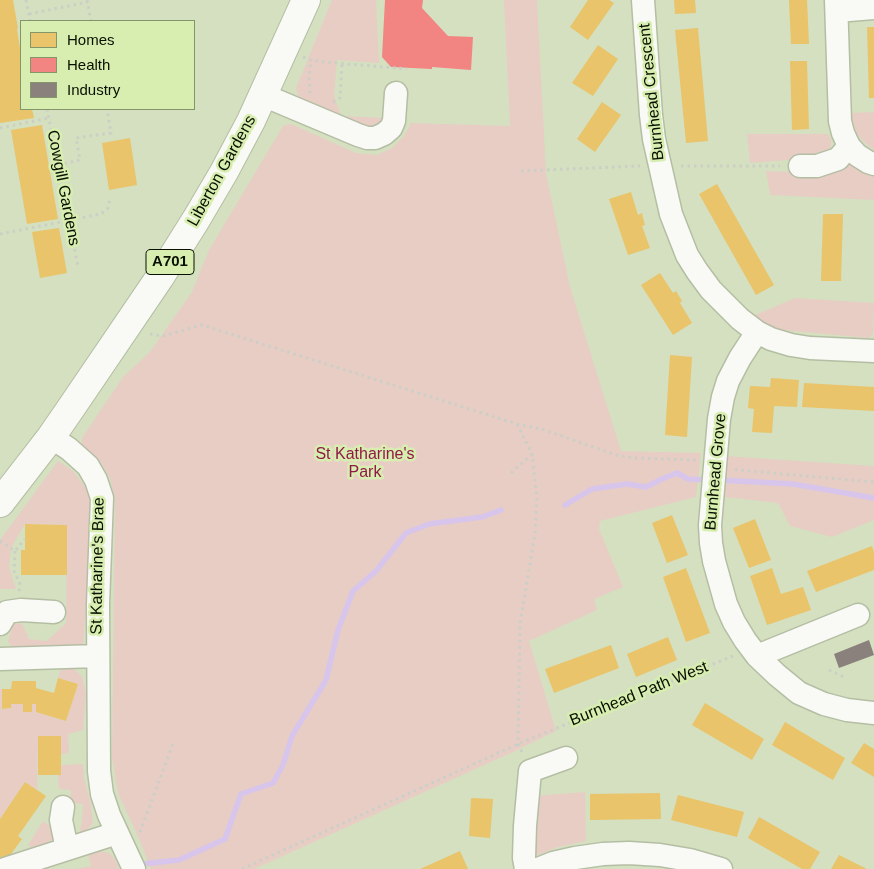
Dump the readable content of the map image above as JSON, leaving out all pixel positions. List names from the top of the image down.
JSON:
{
  "streets": {
    "main road": ["Liberton Gardens", "A701"],
    "street": ["Burnhead Crescent", "Burnhead Grove", "St Katharine's Brae"],
    "path": ["Cowgill Gardens", "Burnhead Path West"]
  },
  "crossings": [
    ["Burnhead Crescent", "Burnhead Grove"],
    ["Liberton Gardens", "St Katharine's Brae"],
    ["Burnhead Grove", "Burnhead Path West"]
  ],
  "parks": ["St Katharine's Park"],
  "legend": ["Homes", "Health", "Industry"]
}
